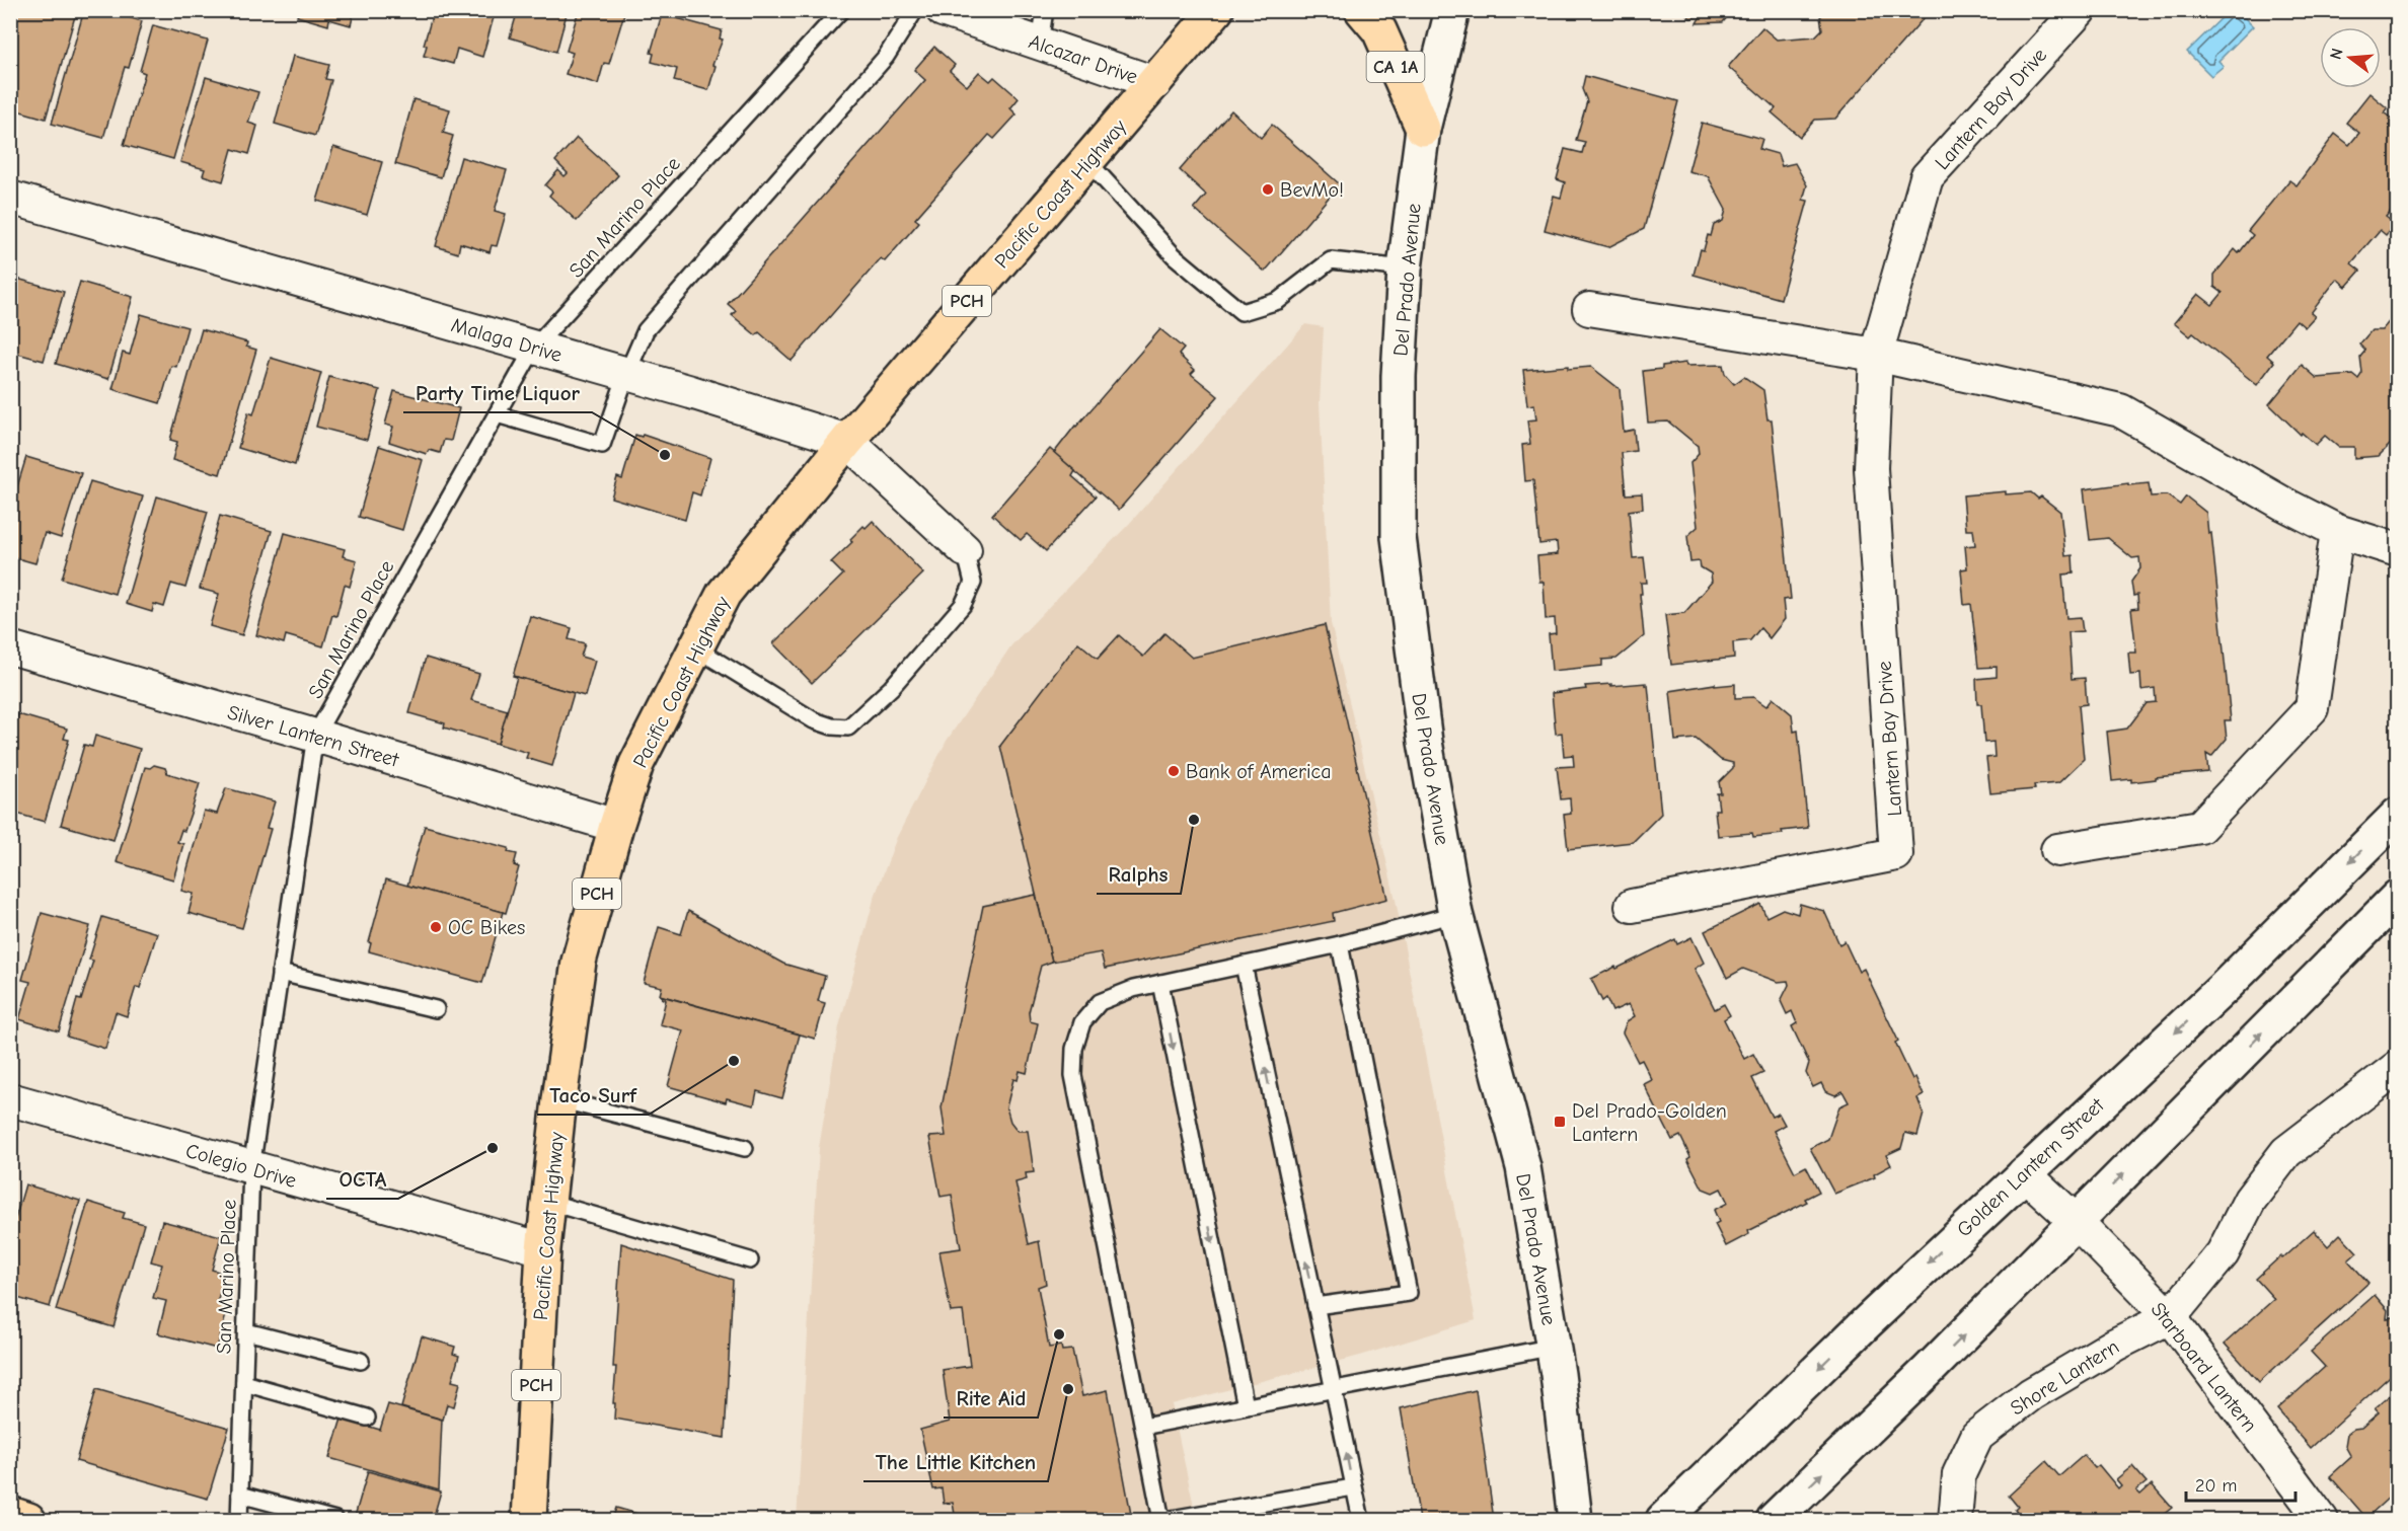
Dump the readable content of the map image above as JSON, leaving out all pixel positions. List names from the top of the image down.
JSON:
{
  "streets": {
    "main road": [
      "CA 1A",
      "Pacific Coast Highway",
      "Del Prado Avenue",
      "PCH",
      "Golden Lantern Street"
    ],
    "street": [
      "Alcazar Drive",
      "Lantern Bay Drive",
      "Malaga Drive",
      "Silver Lantern Street",
      "Colegio Drive",
      "Starboard Lantern",
      "Shore Lantern"
    ],
    "lane": ["San Marino Place"]
  },
  "crossings": [
    ["Alcazar Drive", "Pacific Coast Highway"],
    ["CA 1A", "Del Prado Avenue"],
    ["Pacific Coast Highway", "Malaga Drive"],
    ["Pacific Coast Highway", "Silver Lantern Street"],
    ["Pacific Coast Highway", "Colegio Drive"],
    ["San Marino Place", "Malaga Drive"],
    ["San Marino Place", "Silver Lantern Street"],
    ["San Marino Place", "Colegio Drive"],
    ["Golden Lantern Street", "Starboard Lantern"],
    ["Starboard Lantern", "Shore Lantern"]
  ],
  "places": {
    "other": [
      "BevMo!",
      "Party Time Liquor",
      "Bank of America",
      "Ralphs",
      "OC Bikes",
      "Taco Surf",
      "OCTA",
      "Rite Aid",
      "The Little Kitchen"
    ],
    "transit": ["Del Prado-Golden Lantern"]
  },
  "scale_bar": "20 m",
  "north": "left"
}
